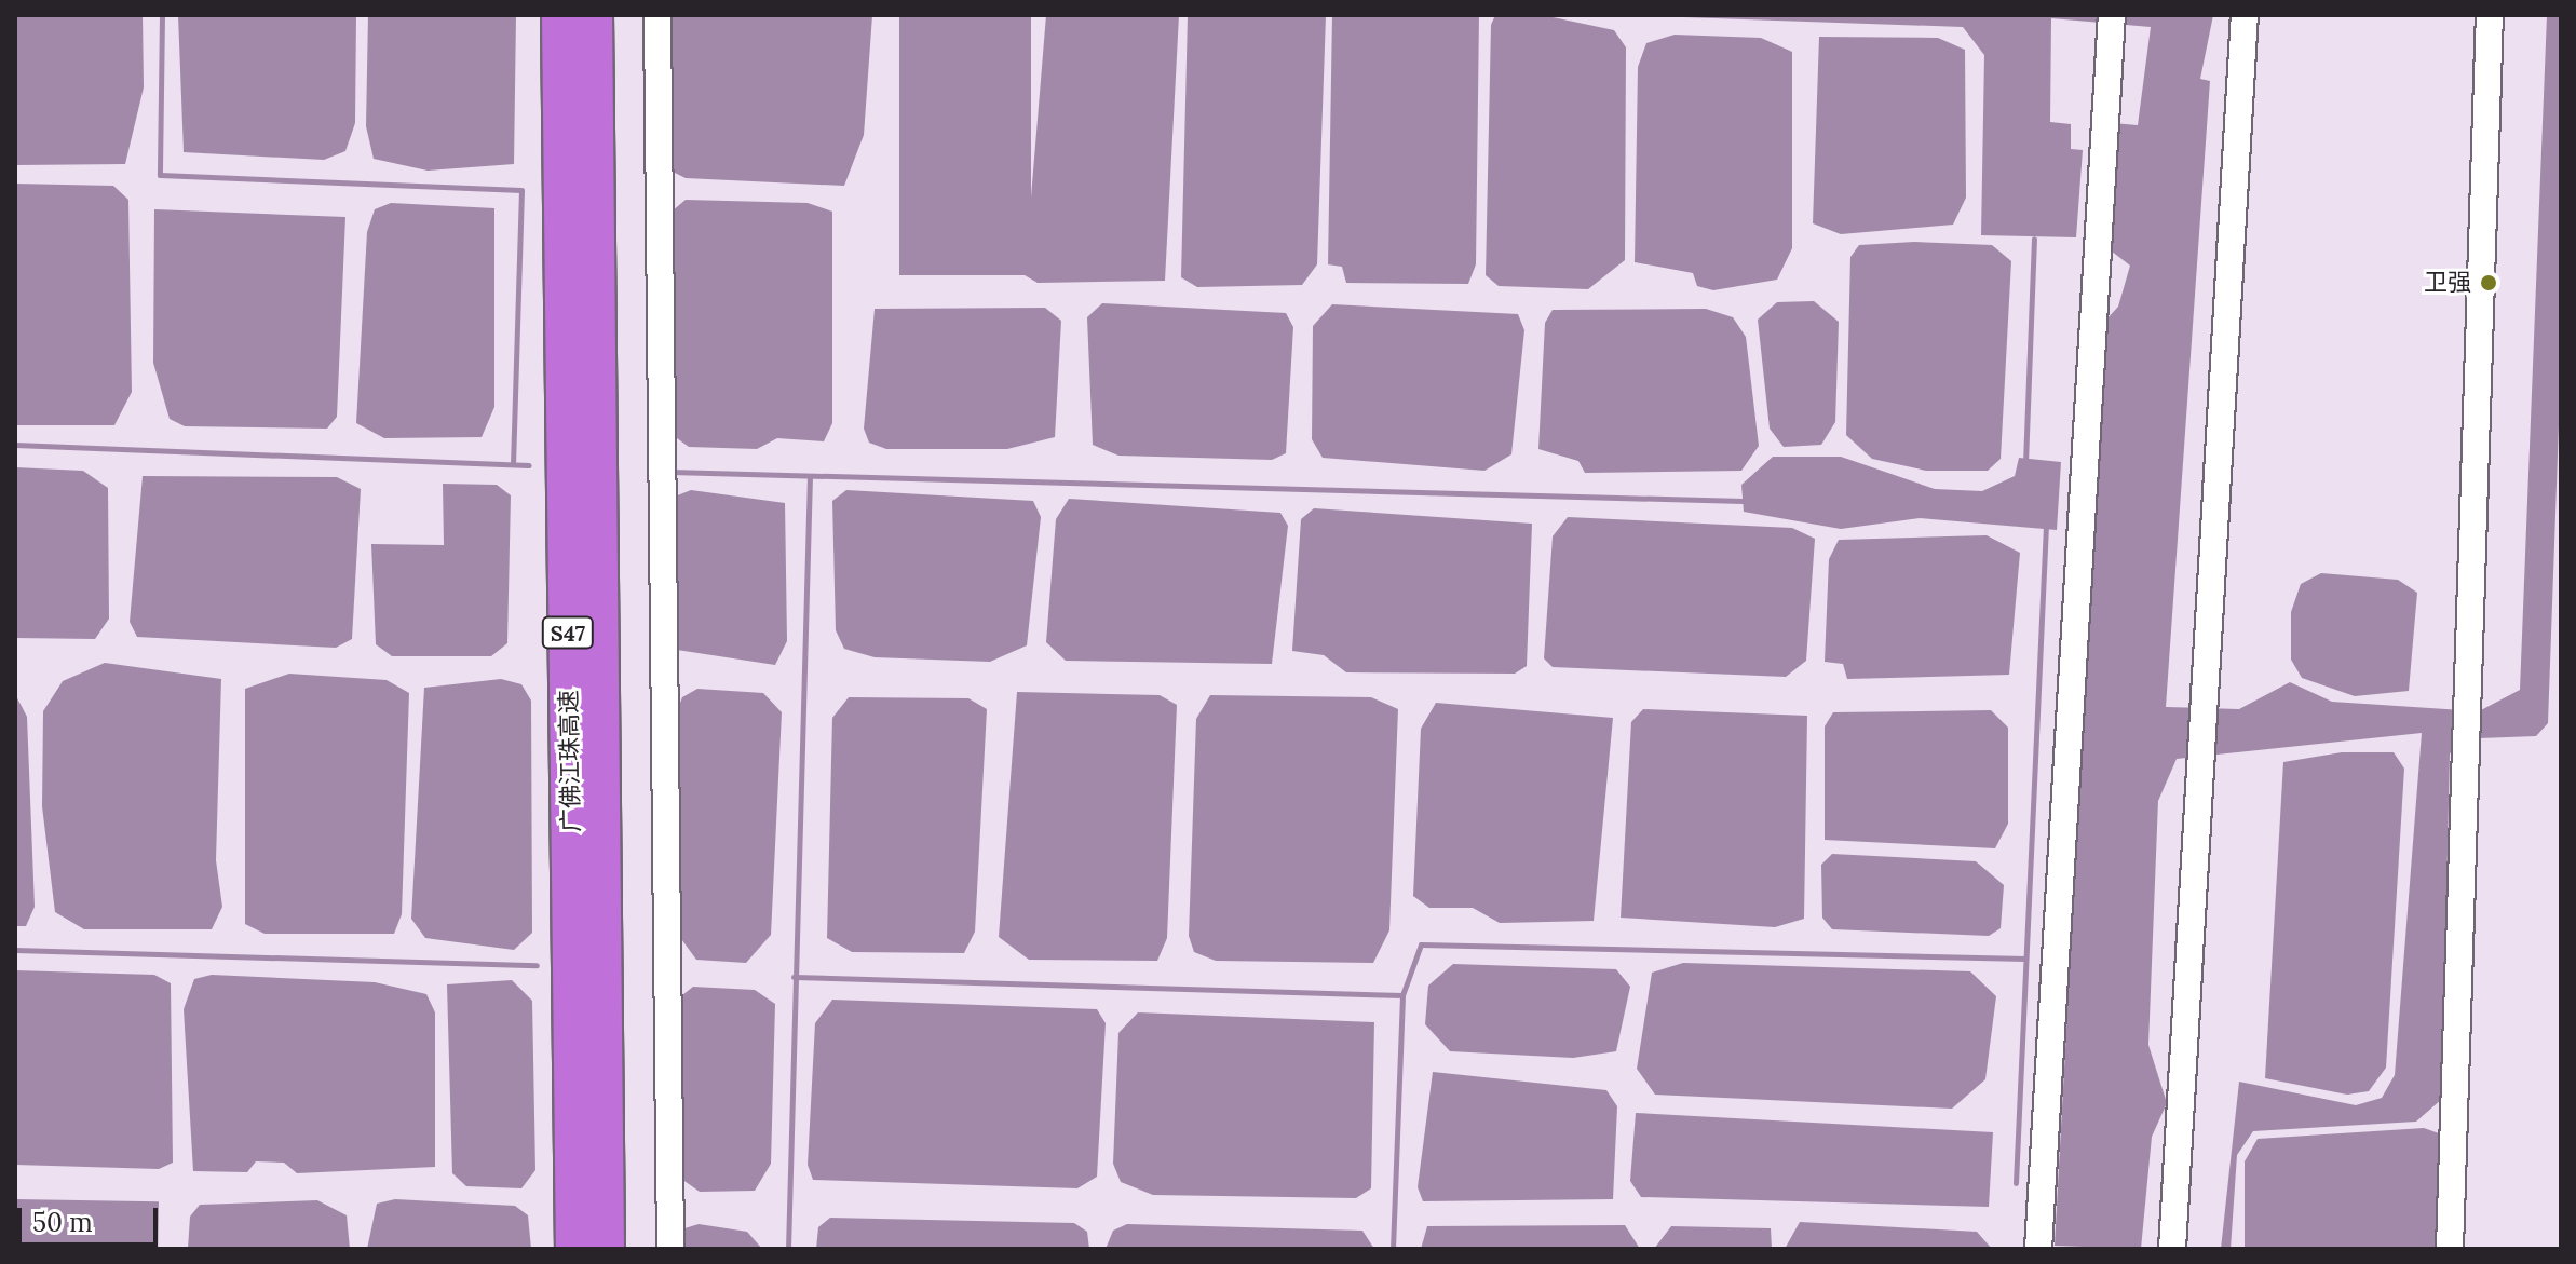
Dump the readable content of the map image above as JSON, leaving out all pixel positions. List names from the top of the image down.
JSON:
{
  "streets": {
    "highway": ["S47", "广佛江珠高速"]
  },
  "places": ["卫强"],
  "scale_bar": "50 m"
}
